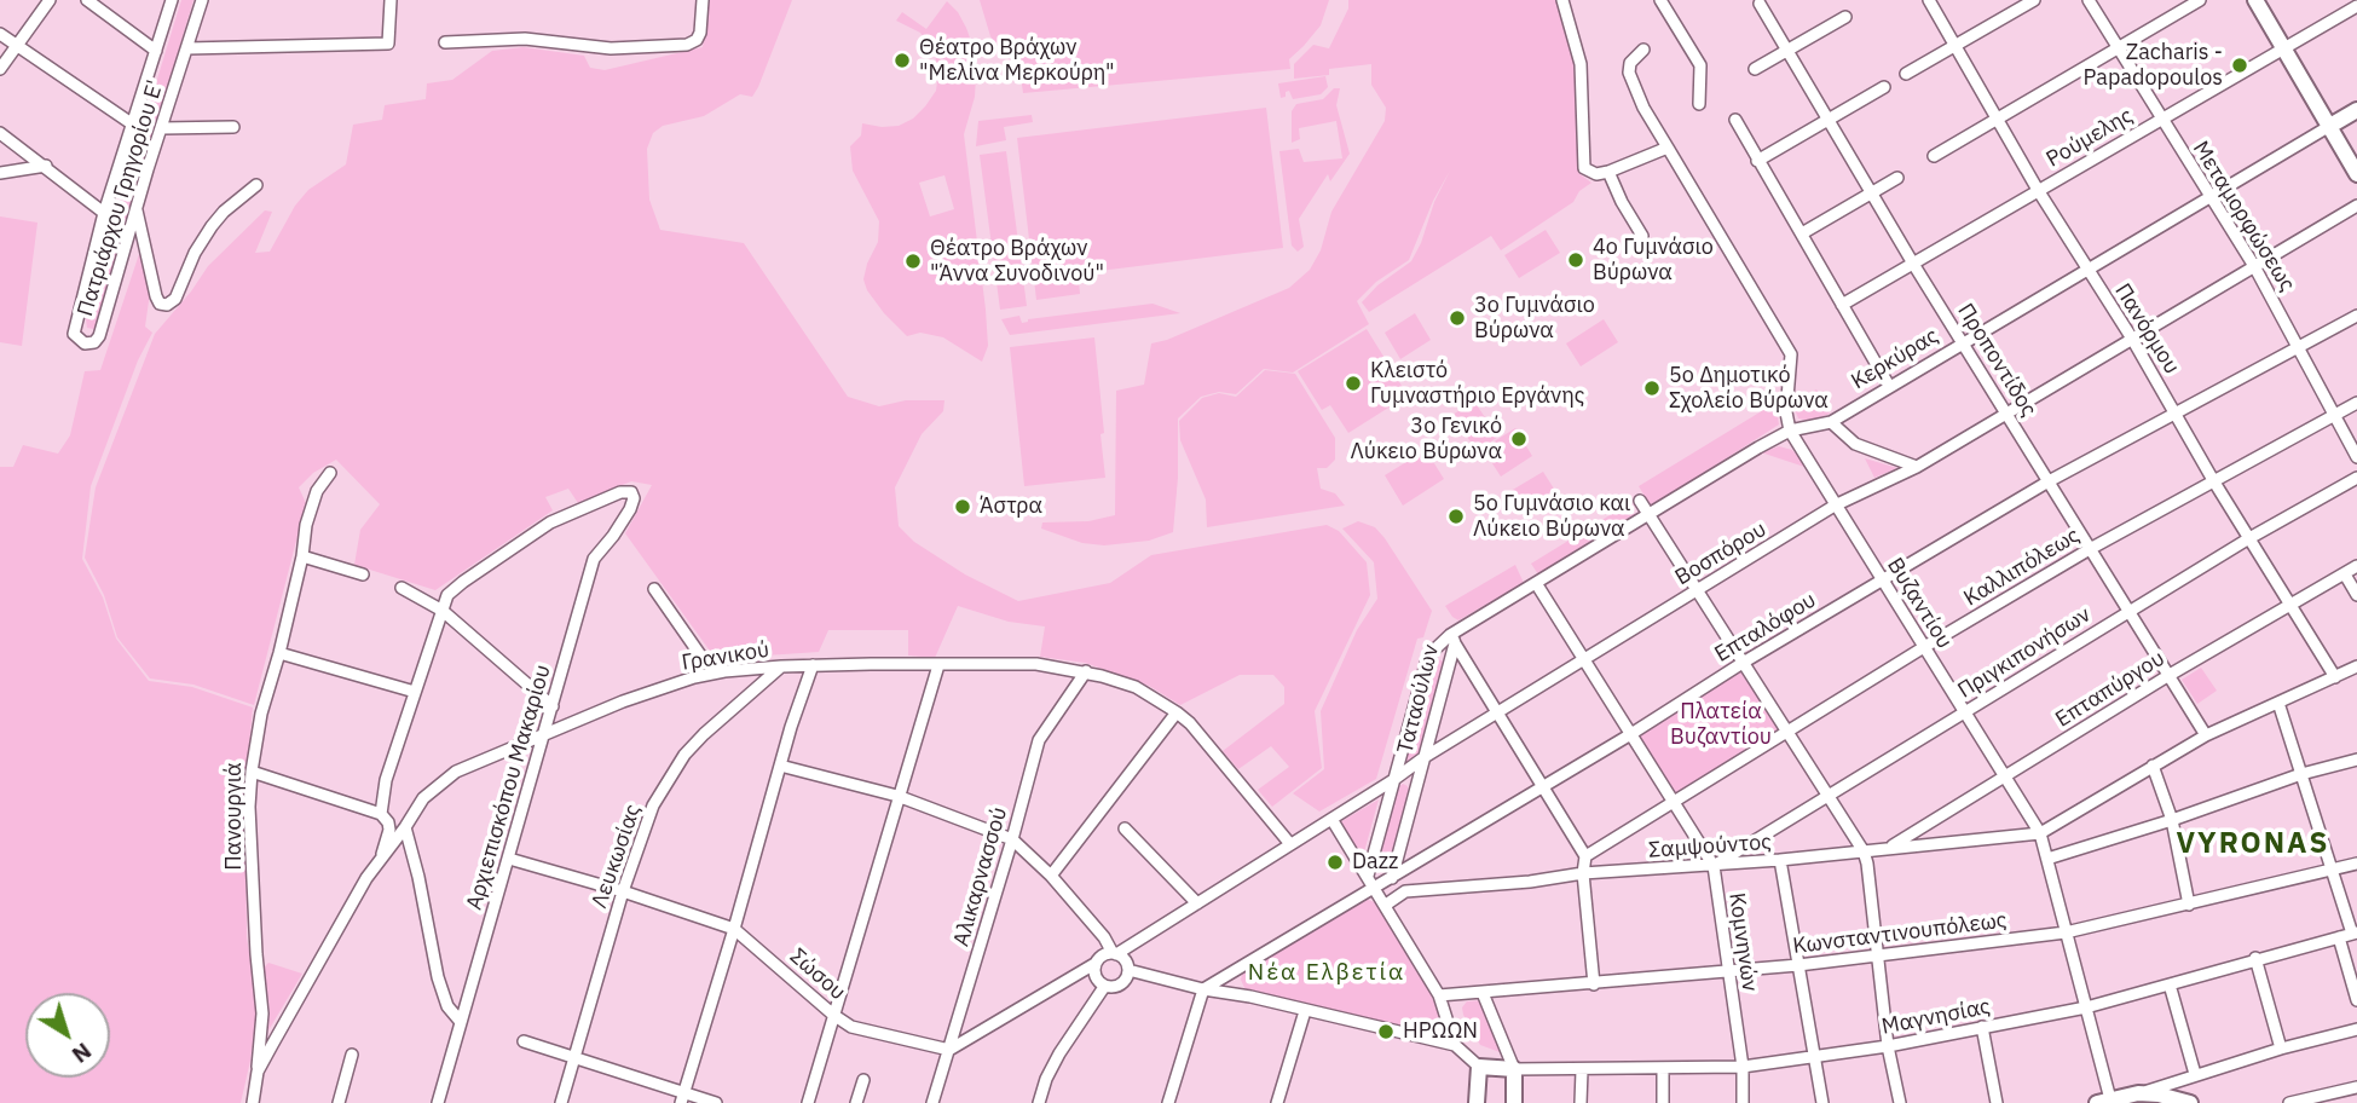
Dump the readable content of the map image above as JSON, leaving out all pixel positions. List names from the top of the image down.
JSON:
{
  "streets": {
    "street": [
      "Ρούμελης",
      "Πατριάρχου Γρηγορίου Ε'",
      "Μεταμορφώσεως",
      "Πανόρμου",
      "Κερκύρας",
      "Προποντίδος",
      "Βοσπόρου",
      "Καλλιπόλεως",
      "Βυζαντίου",
      "Επταλόφου",
      "Πριγκιπονήσων",
      "Γρανικού",
      "Επταπύργου",
      "Ταταούλων",
      "Αρχιεπισκόπου Μακαρίου",
      "Πανουργιά",
      "Σαμψούντος",
      "Λευκωσίας",
      "Αλικαρνασσού",
      "Κωνσταντινουπόλεως",
      "Κομνηνών",
      "Σώσου",
      "Μαγνησίας"
    ]
  },
  "crossings": [
    ["Ρούμελης", "Μεταμορφώσεως"],
    ["Ρούμελης", "Πανόρμου"],
    ["Ρούμελης", "Προποντίδος"],
    ["Μεταμορφώσεως", "Κερκύρας"],
    ["Μεταμορφώσεως", "Βοσπόρου"],
    ["Μεταμορφώσεως", "Καλλιπόλεως"],
    ["Μεταμορφώσεως", "Επταλόφου"],
    ["Πανόρμου", "Κερκύρας"],
    ["Πανόρμου", "Βοσπόρου"],
    ["Πανόρμου", "Καλλιπόλεως"],
    ["Πανόρμου", "Επταλόφου"],
    ["Πανόρμου", "Πριγκιπονήσων"],
    ["Πανόρμου", "Επταπύργου"],
    ["Κερκύρας", "Προποντίδος"],
    ["Κερκύρας", "Βυζαντίου"],
    ["Κερκύρας", "Ταταούλων"],
    ["Κερκύρας", "Κομνηνών"],
    ["Προποντίδος", "Βοσπόρου"],
    ["Προποντίδος", "Καλλιπόλεως"],
    ["Προποντίδος", "Επταλόφου"],
    ["Προποντίδος", "Πριγκιπονήσων"],
    ["Προποντίδος", "Επταπύργου"],
    ["Βοσπόρου", "Βυζαντίου"],
    ["Βοσπόρου", "Γρανικού"],
    ["Βοσπόρου", "Ταταούλων"],
    ["Βοσπόρου", "Κομνηνών"],
    ["Καλλιπόλεως", "Βυζαντίου"],
    ["Καλλιπόλεως", "Κομνηνών"],
    ["Βυζαντίου", "Επταλόφου"],
    ["Βυζαντίου", "Πριγκιπονήσων"],
    ["Βυζαντίου", "Επταπύργου"],
    ["Βυζαντίου", "Σαμψούντος"],
    ["Βυζαντίου", "Κωνσταντινουπόλεως"],
    ["Βυζαντίου", "Μαγνησίας"],
    ["Επταλόφου", "Ταταούλων"],
    ["Επταλόφου", "Κομνηνών"],
    ["Πριγκιπονήσων", "Σαμψούντος"],
    ["Πριγκιπονήσων", "Κομνηνών"],
    ["Γρανικού", "Αρχιεπισκόπου Μακαρίου"],
    ["Γρανικού", "Πανουργιά"],
    ["Γρανικού", "Λευκωσίας"],
    ["Γρανικού", "Αλικαρνασσού"],
    ["Επταπύργου", "Σαμψούντος"],
    ["Αρχιεπισκόπου Μακαρίου", "Σώσου"],
    ["Σαμψούντος", "Κομνηνών"],
    ["Λευκωσίας", "Σώσου"],
    ["Αλικαρνασσού", "Σώσου"],
    ["Κωνσταντινουπόλεως", "Κομνηνών"],
    ["Κομνηνών", "Μαγνησίας"]
  ],
  "districts": ["VYRONAS", "Νέα Ελβετία"],
  "parks": ["Πλατεία Βυζαντίου"],
  "places": [
    "Θέατρο Βράχων \"Μελίνα Μερκούρη\"",
    "Zacharis - Papadopoulos",
    "4ο Γυμνάσιο Βύρωνα",
    "Θέατρο Βράχων \"Άννα Συνοδινού\"",
    "3ο Γυμνάσιο Βύρωνα",
    "Κλειστό Γυμναστήριο Εργάνης",
    "5ο Δημοτικό Σχολείο Βύρωνα",
    "3o Γενικό Λύκειο Βύρωνα",
    "Άστρα",
    "5ο Γυμνάσιο και Λύκειο Βύρωνα",
    "Dazz",
    "ΗΡΩΩΝ"
  ],
  "north": "bottom right"
}
